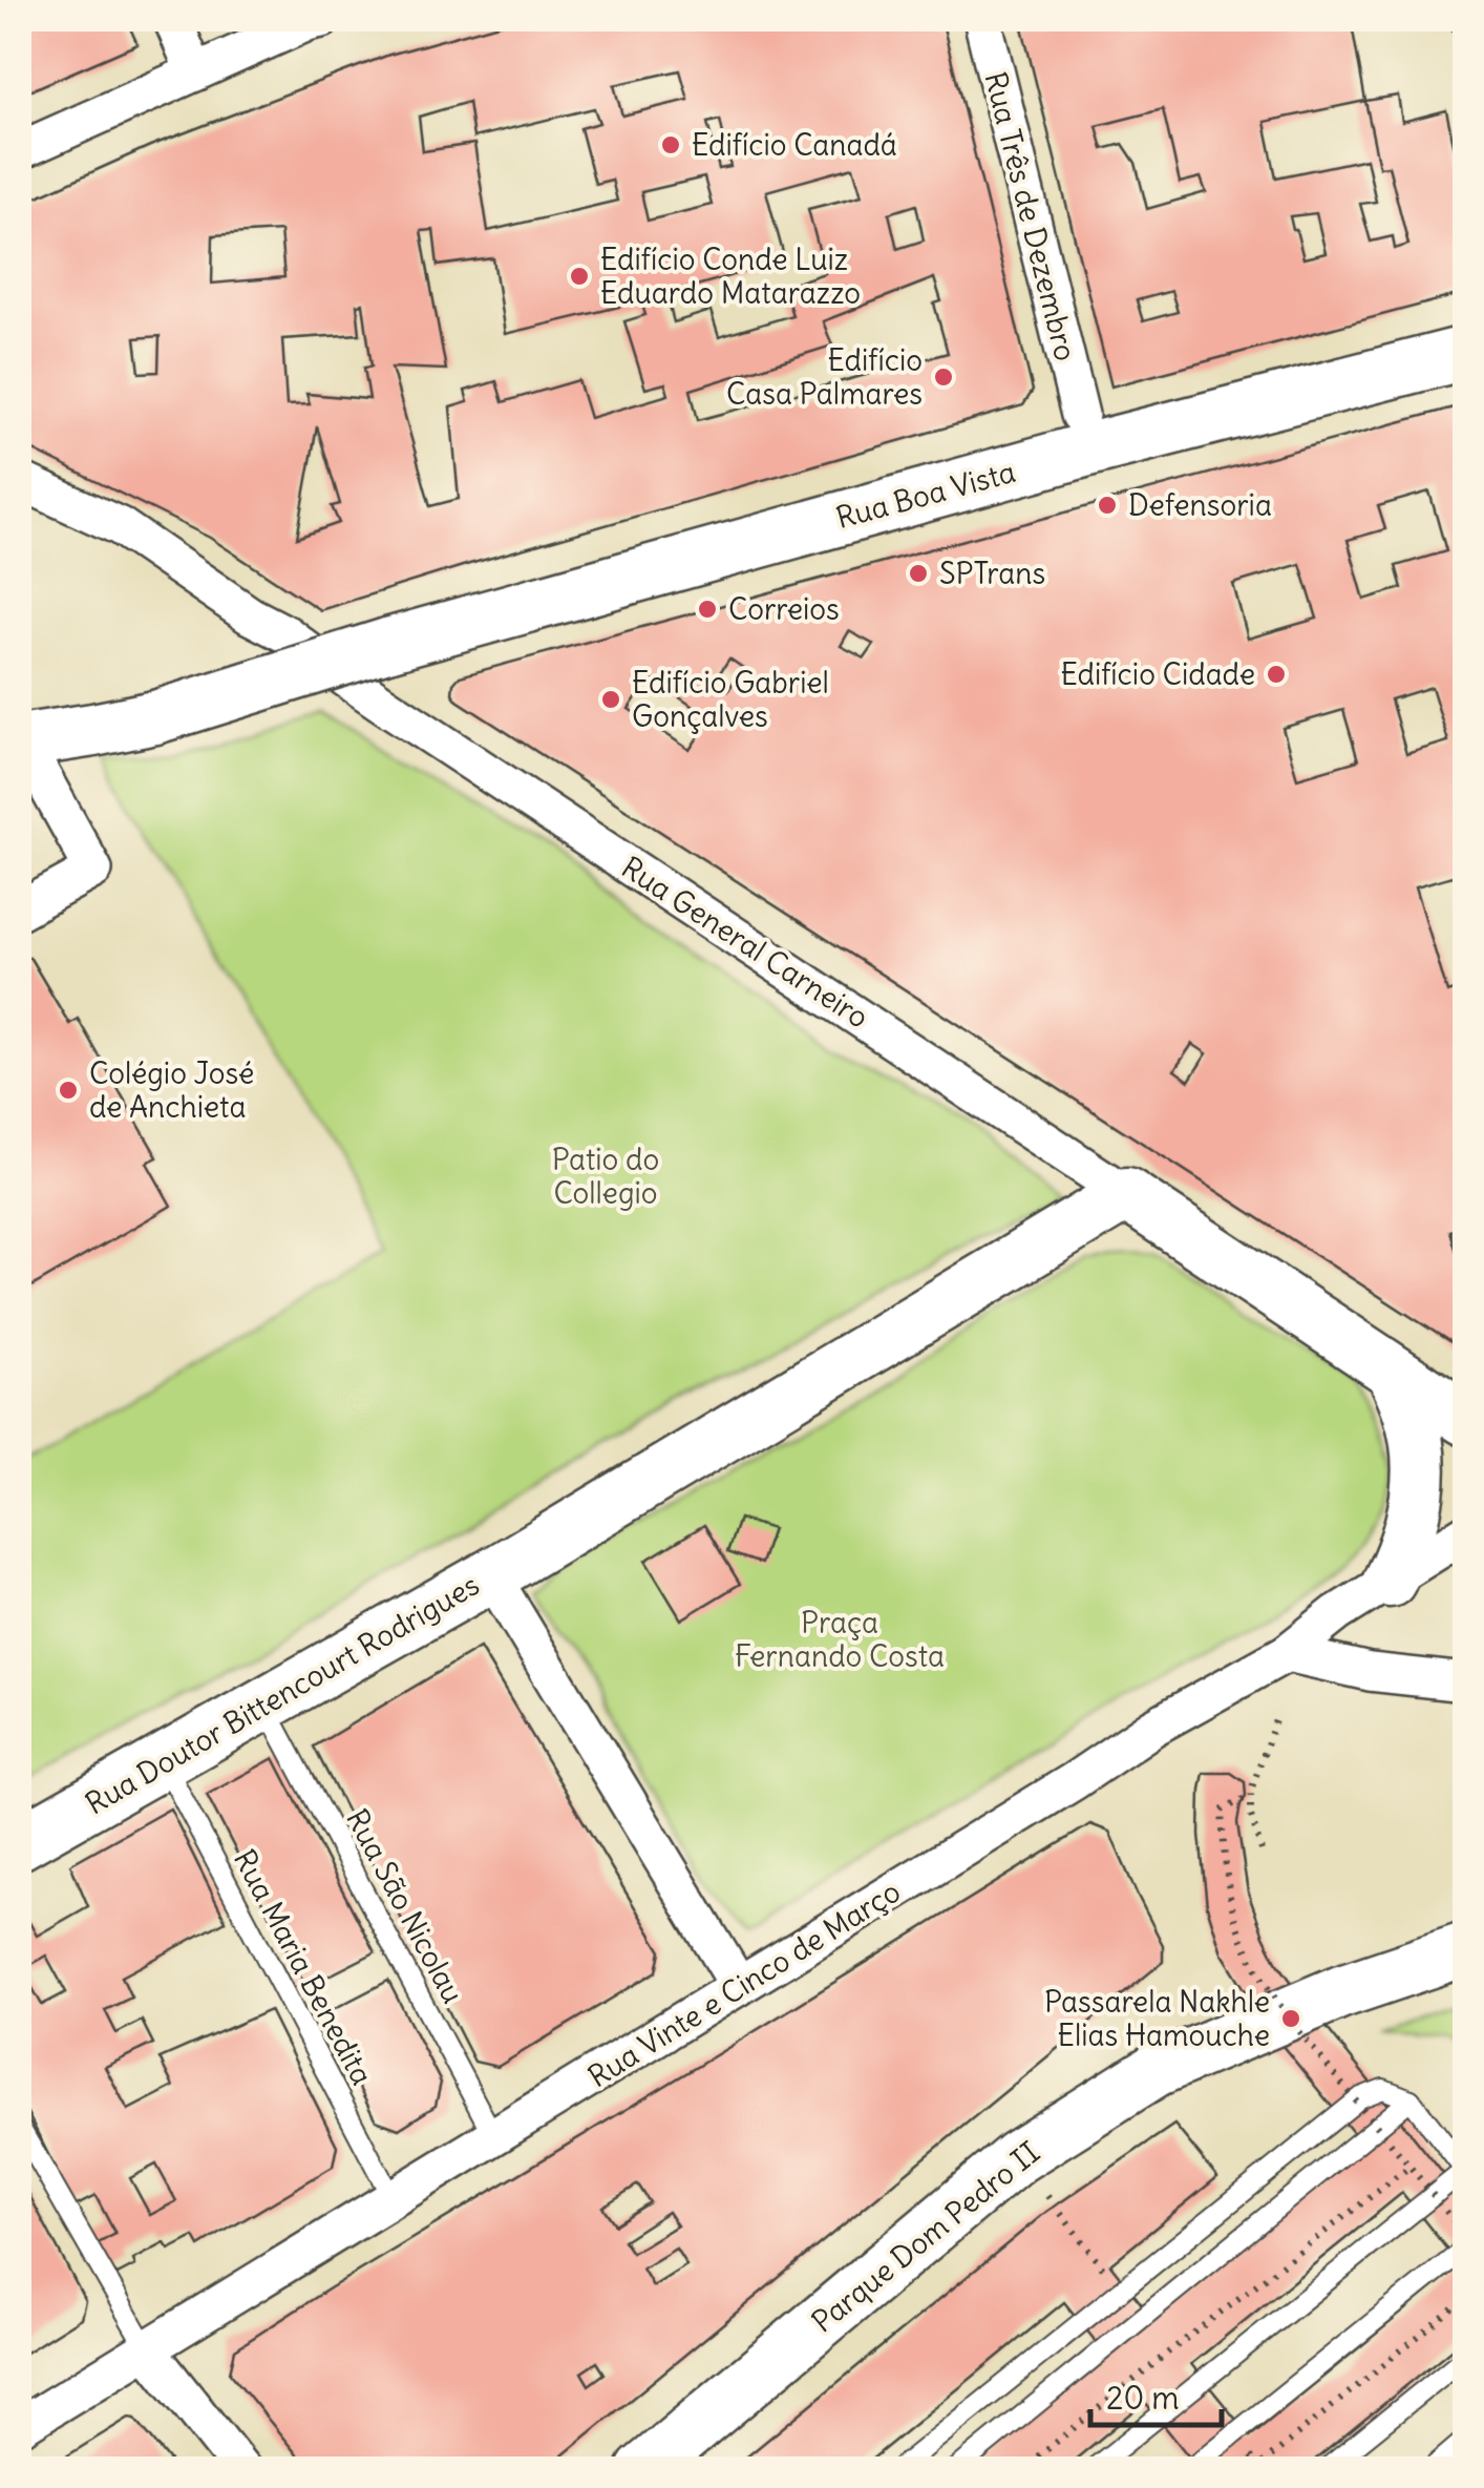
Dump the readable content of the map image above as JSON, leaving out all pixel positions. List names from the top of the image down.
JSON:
{
  "streets": {
    "street": [
      "Rua Três de Dezembro",
      "Rua Boa Vista",
      "Rua General Carneiro",
      "Rua Doutor Bittencourt Rodrigues",
      "Rua Vinte e Cinco de Março",
      "Parque Dom Pedro II"
    ],
    "lane": ["Rua São Nicolau", "Rua Maria Benedita"]
  },
  "crossings": [
    ["Rua Doutor Bittencourt Rodrigues", "Rua São Nicolau"],
    ["Rua Doutor Bittencourt Rodrigues", "Rua Maria Benedita"],
    ["Rua São Nicolau", "Rua Vinte e Cinco de Março"],
    ["Rua Maria Benedita", "Rua Vinte e Cinco de Março"]
  ],
  "parks": ["Patio do Collegio", "Praça Fernando Costa"],
  "places": [
    "Edifício Canadá",
    "Edifício Conde Luiz Eduardo Matarazzo",
    "Edifício Casa Palmares",
    "Defensoria",
    "SPTrans",
    "Correios",
    "Edifício Cidade",
    "Edifício Gabriel Gonçalves",
    "Colégio José de Anchieta",
    "Passarela Nakhle Elias Hamouche"
  ],
  "scale_bar": "20 m"
}
